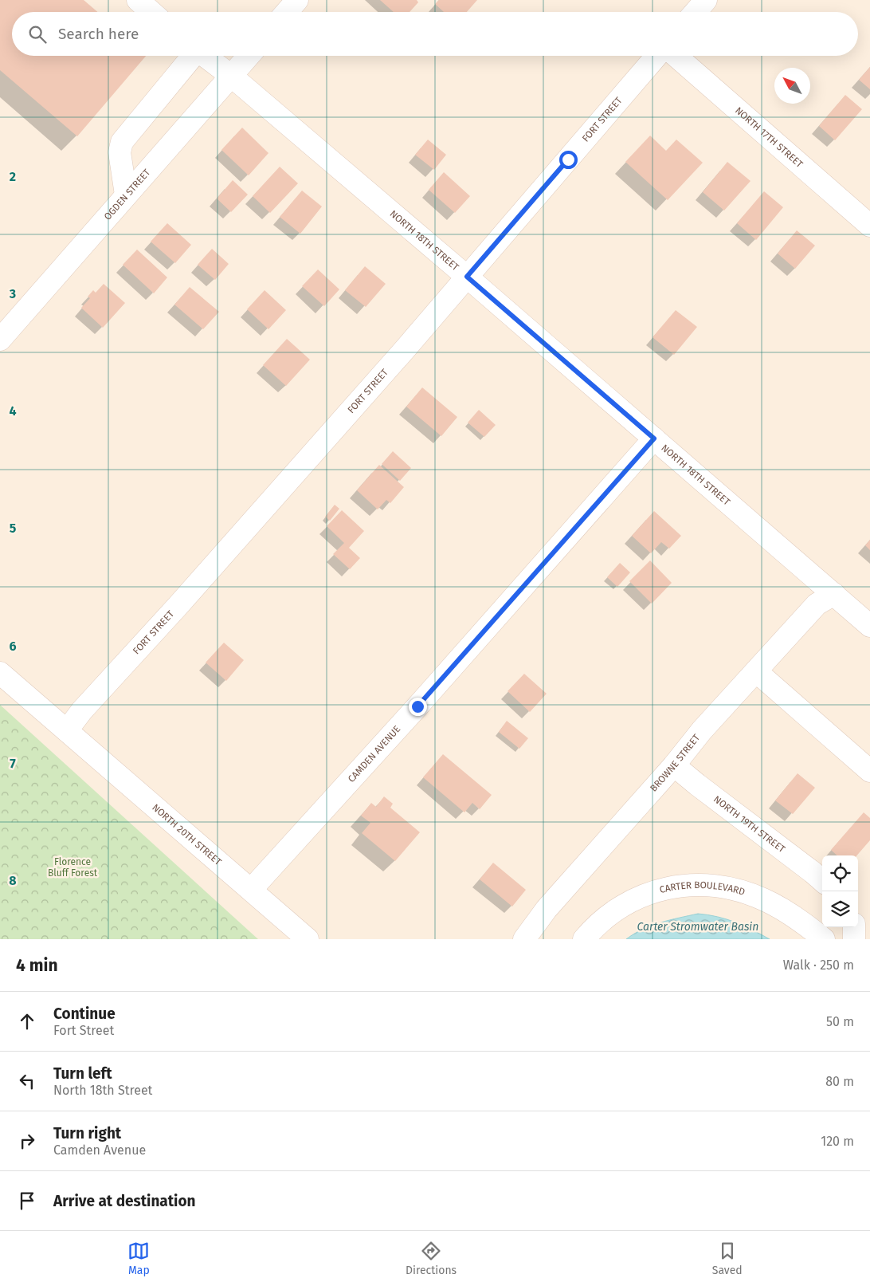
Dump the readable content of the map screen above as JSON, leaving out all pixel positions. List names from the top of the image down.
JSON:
{
  "streets": {
    "street": [
      "FORT STREET",
      "NORTH 17TH STREET",
      "OGDEN STREET",
      "NORTH 18TH STREET",
      "CAMDEN AVENUE",
      "BROWNE STREET",
      "NORTH 19TH STREET",
      "NORTH 20TH STREET",
      "CARTER BOULEVARD"
    ]
  },
  "crossings": [
    ["FORT STREET", "NORTH 18TH STREET"],
    ["FORT STREET", "NORTH 20TH STREET"],
    ["OGDEN STREET", "NORTH 18TH STREET"],
    ["NORTH 18TH STREET", "CAMDEN AVENUE"],
    ["NORTH 18TH STREET", "BROWNE STREET"],
    ["CAMDEN AVENUE", "NORTH 20TH STREET"],
    ["BROWNE STREET", "NORTH 19TH STREET"]
  ],
  "water": ["Carter Stromwater Basin"],
  "parks": ["Florence Bluff Forest"],
  "north": "top left",
  "page": {
    "search": "Search here",
    "heading": ["4 min", "Walk · 250 m"],
    "list": [
      ["Continue", "Fort Street", "50 m"],
      ["Turn left", "North 18th Street", "80 m"],
      ["Turn right", "Camden Avenue", "120 m"],
      "Arrive at destination"
    ],
    "nav": ["Map", "Directions", "Saved"]
  },
  "grid": {
    "rows": [
      "2",
      "3",
      "4",
      "5",
      "6",
      "7",
      "8"
    ]
  }
}
